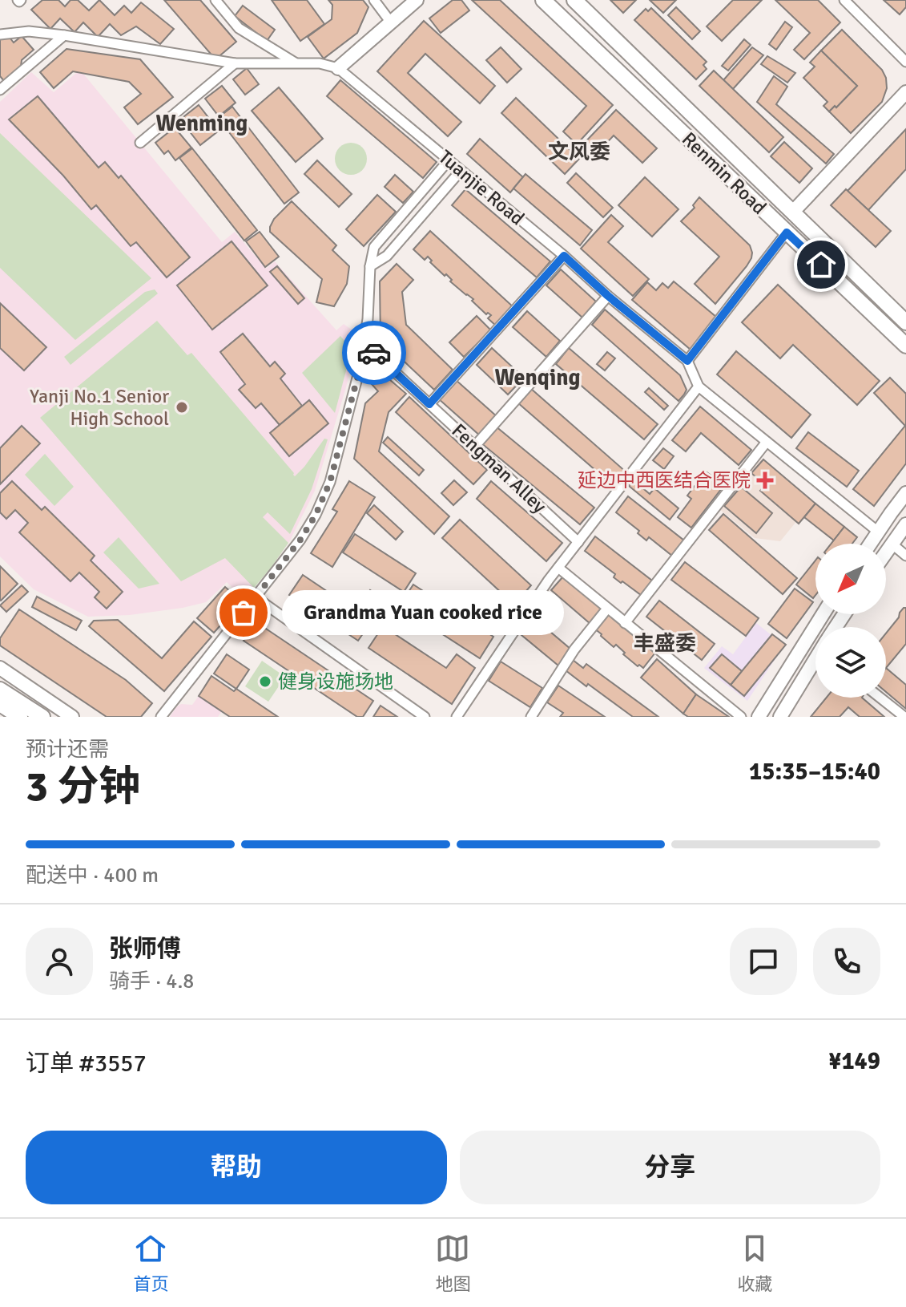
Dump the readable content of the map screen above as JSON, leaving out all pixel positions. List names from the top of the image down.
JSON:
{
  "streets": {
    "main road": ["Renmin Road"],
    "street": ["Tuanjie Road", "Fengman Alley"]
  },
  "districts": [
    "Wenming",
    "文风委",
    "Wenqing",
    "丰盛委"
  ],
  "places": {
    "other": ["Yanji No.1 Senior High School", "Grandma Yuan cooked rice", "健身设施场地"],
    "health": ["延边中西医结合医院"]
  },
  "north": "bottom left",
  "page": {
    "bubble": "Grandma Yuan cooked rice",
    "heading": ["3 分钟", "预计还需", "15:35–15:40"],
    "panel": [
      "张师傅",
      "骑手 · 4.8",
      "订单 #3557",
      "¥149"
    ],
    "bar": "配送中 · 400 m",
    "buttons": ["帮助", "分享"],
    "tabs": ["首页", "地图", "收藏"]
  }
}
